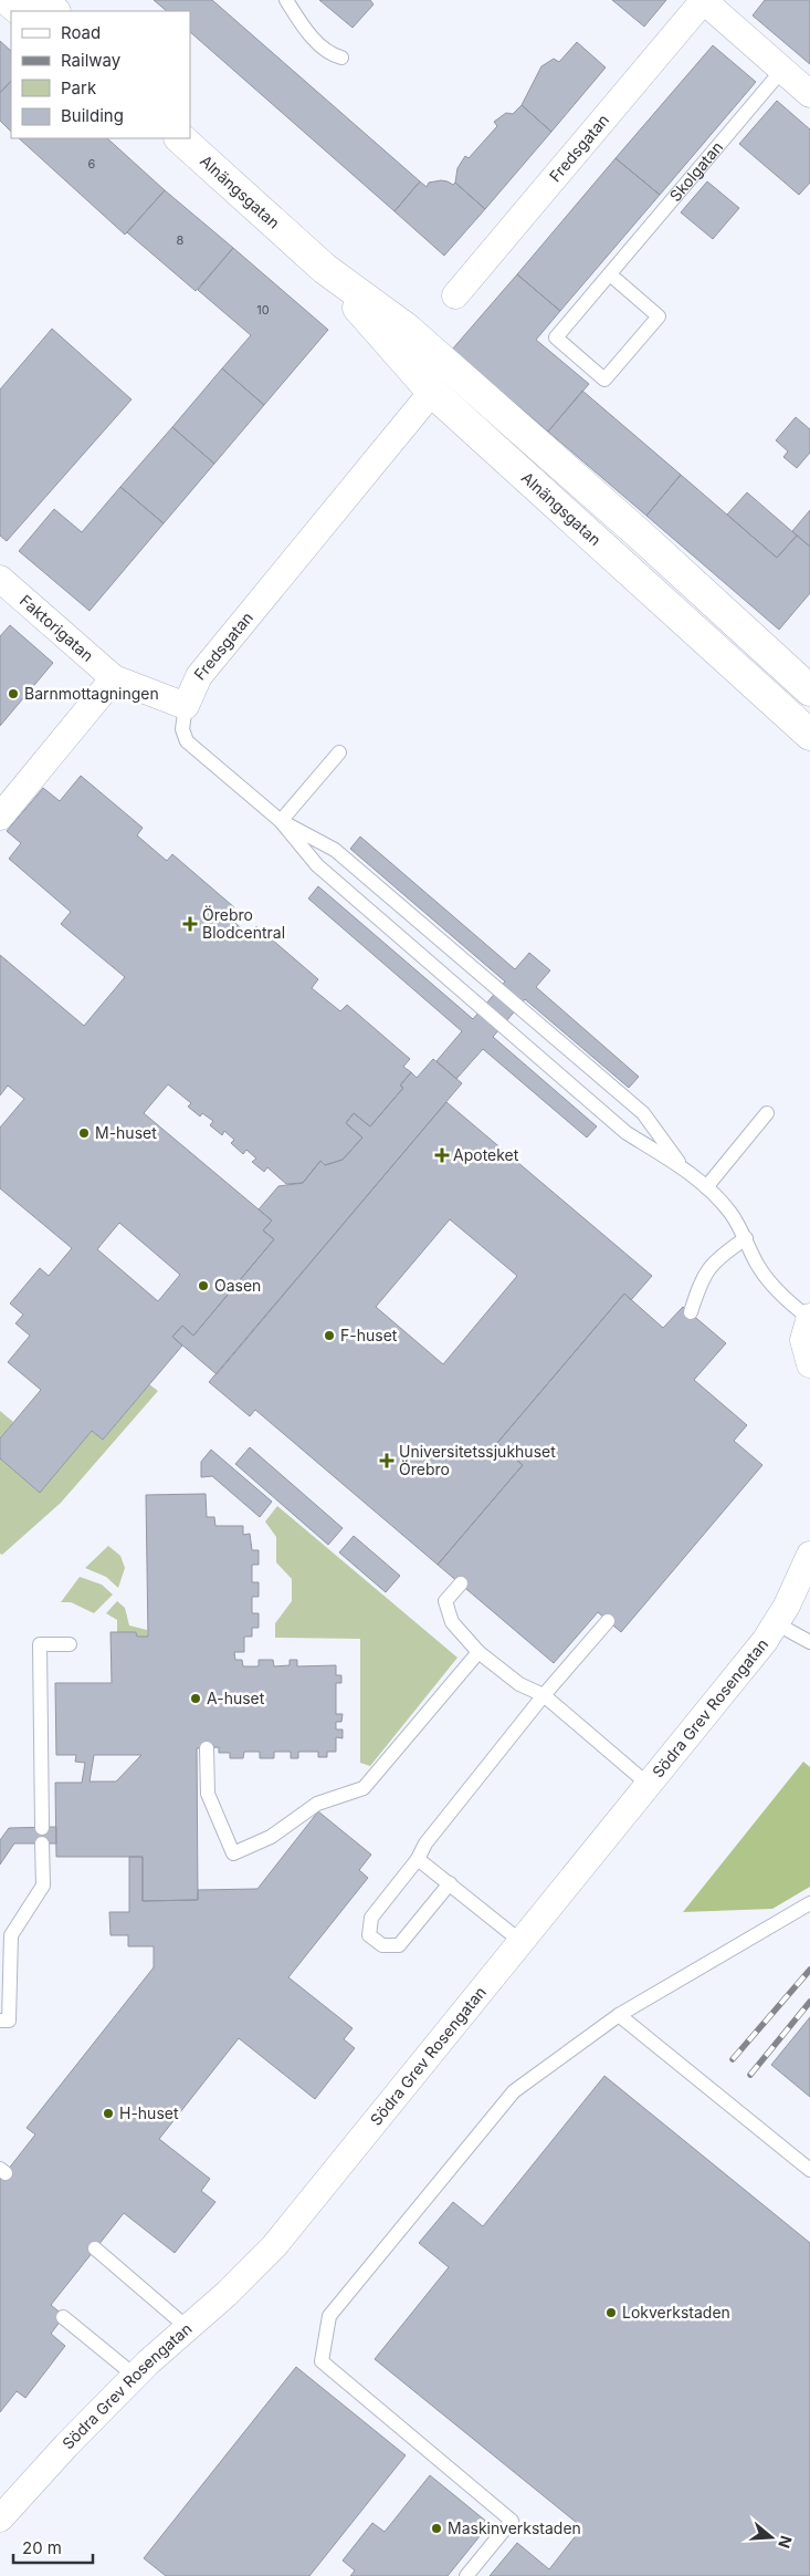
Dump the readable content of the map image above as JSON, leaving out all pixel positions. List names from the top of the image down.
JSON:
{
  "streets": {
    "main road": ["Alnängsgatan"],
    "street": ["Fredsgatan", "Faktorigatan", "Södra Grev Rosengatan"],
    "lane": ["Skolgatan"]
  },
  "crossings": [
    ["Fredsgatan", "Alnängsgatan"]
  ],
  "places": {
    "other": [
      "Barnmottagningen",
      "M-huset",
      "Oasen",
      "F-huset",
      "A-huset",
      "H-huset",
      "Lokverkstaden",
      "Maskinverkstaden"
    ],
    "health": ["Örebro Blodcentral", "Apoteket", "Universitetssjukhuset Örebro"]
  },
  "house_numbers": ["6", "8", "10"],
  "legend": [
    "Road",
    "Railway",
    "Park",
    "Building"
  ],
  "scale_bar": "20 m",
  "north": "right"
}
